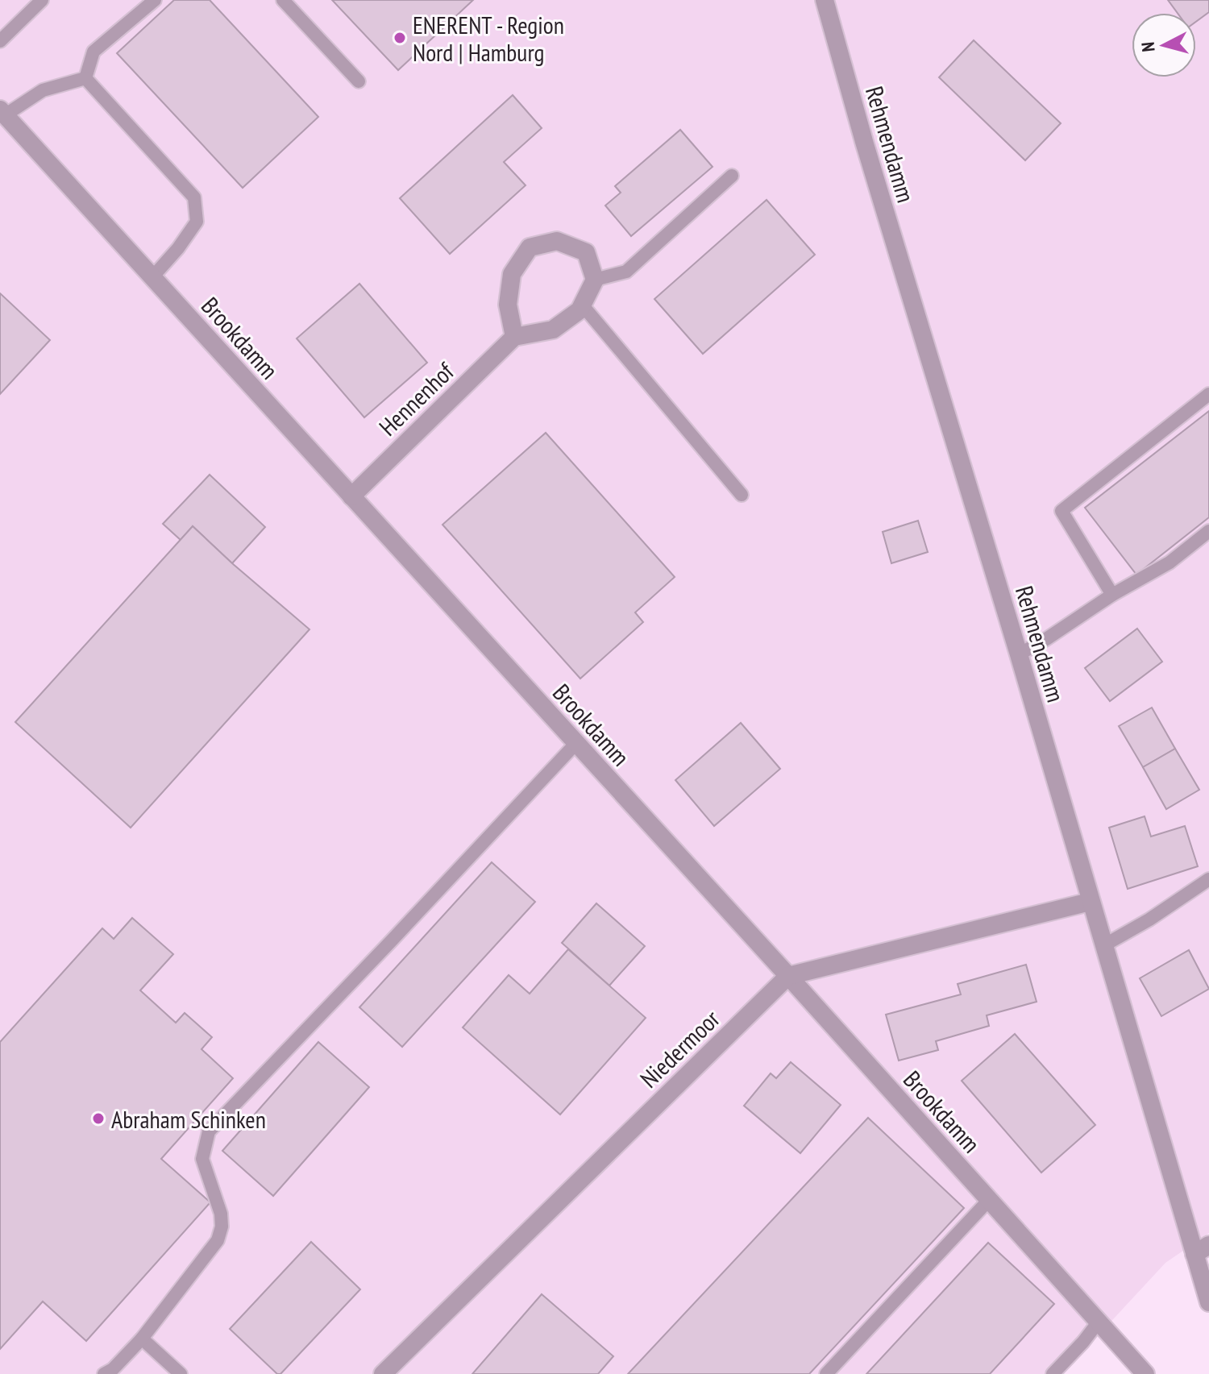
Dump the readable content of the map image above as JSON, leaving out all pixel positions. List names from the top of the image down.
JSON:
{
  "streets": {
    "street": [
      "Rehmendamm",
      "Brookdamm",
      "Hennenhof",
      "Niedermoor"
    ]
  },
  "crossings": [
    ["Brookdamm", "Hennenhof"],
    ["Brookdamm", "Niedermoor"]
  ],
  "places": ["ENERENT - Region Nord | Hamburg", "Abraham Schinken"],
  "north": "left"
}
